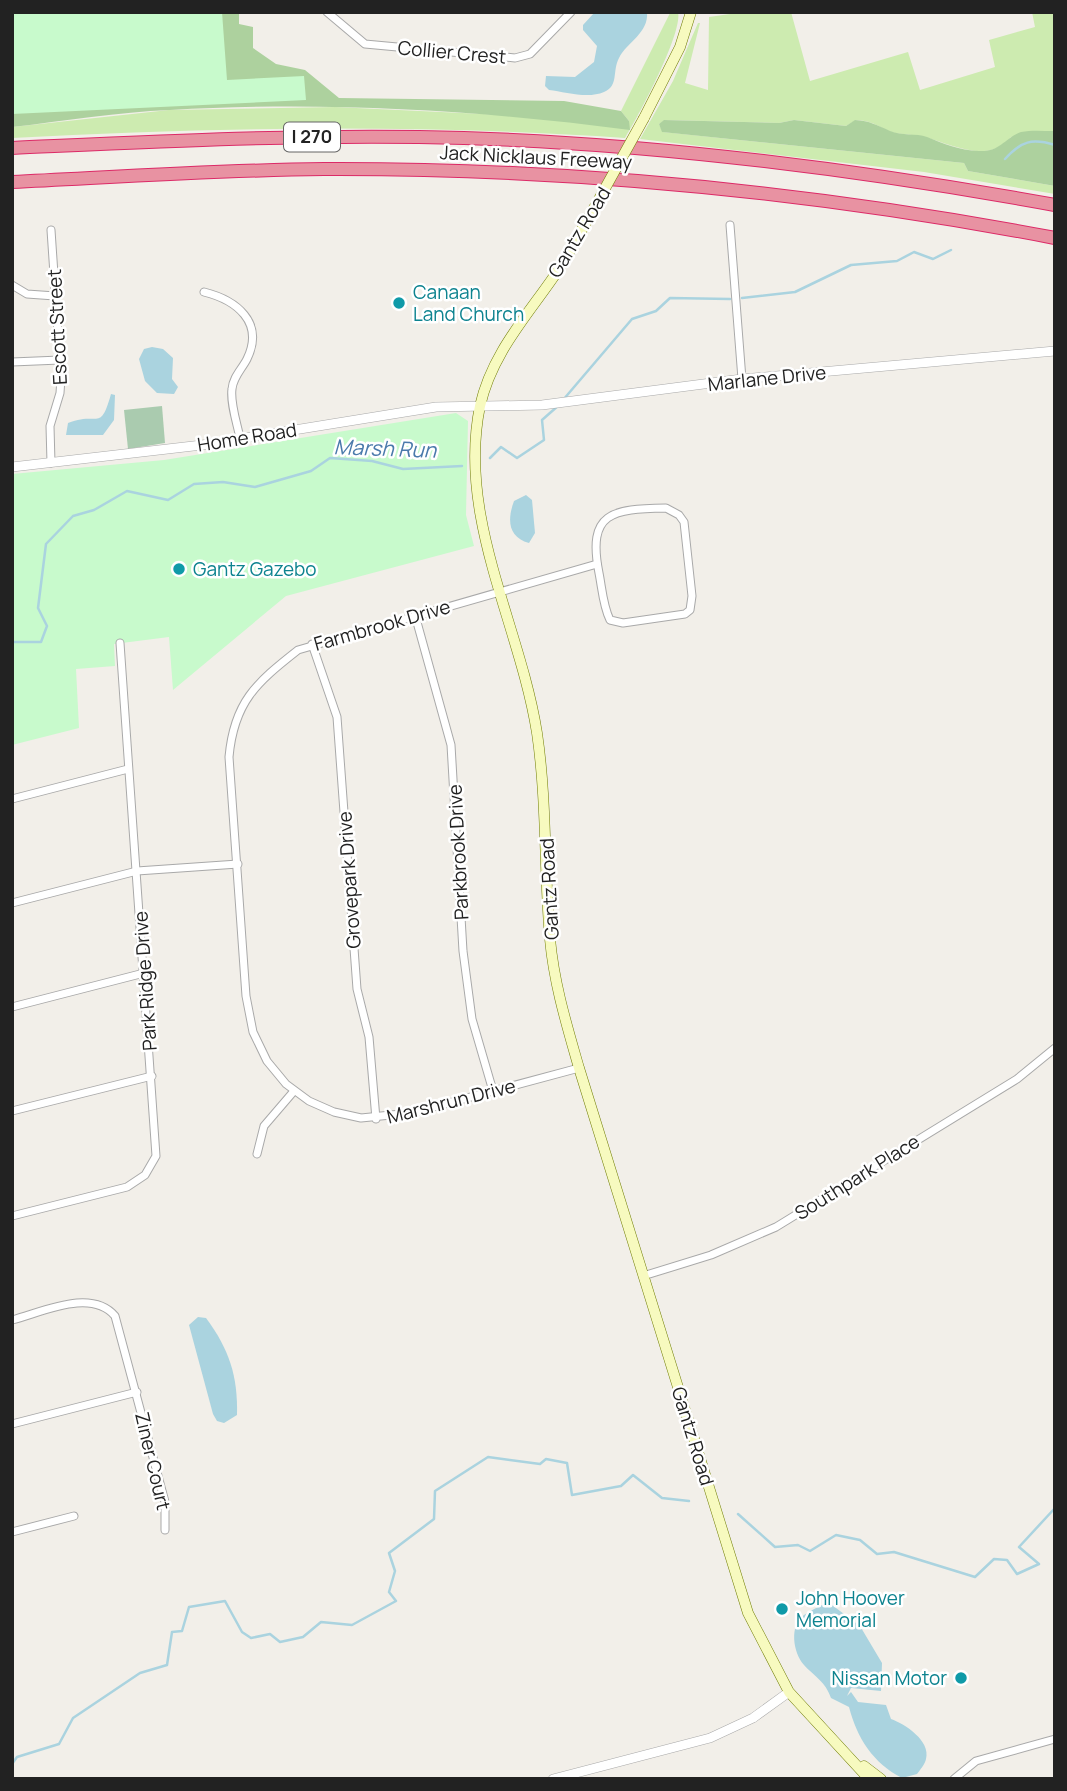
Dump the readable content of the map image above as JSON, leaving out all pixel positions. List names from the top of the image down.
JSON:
{
  "streets": {
    "highway": ["I 270", "Jack Nicklaus Freeway"],
    "main road": ["Gantz Road"],
    "street": [
      "Collier Crest",
      "Escott Street",
      "Marlane Drive",
      "Home Road",
      "Farmbrook Drive",
      "Parkbrook Drive",
      "Grovepark Drive",
      "Park Ridge Drive",
      "Marshrun Drive",
      "Southpark Place",
      "Ziner Court"
    ]
  },
  "crossings": [
    ["Gantz Road", "Marlane Drive"],
    ["Gantz Road", "Home Road"],
    ["Gantz Road", "Farmbrook Drive"],
    ["Gantz Road", "Marshrun Drive"],
    ["Gantz Road", "Southpark Place"],
    ["Escott Street", "Home Road"],
    ["Marlane Drive", "Home Road"],
    ["Farmbrook Drive", "Parkbrook Drive"],
    ["Farmbrook Drive", "Grovepark Drive"],
    ["Farmbrook Drive", "Marshrun Drive"],
    ["Parkbrook Drive", "Marshrun Drive"],
    ["Grovepark Drive", "Marshrun Drive"]
  ],
  "water": ["Marsh Run"],
  "places": [
    "Canaan Land Church",
    "Gantz Gazebo",
    "John Hoover Memorial",
    "Nissan Motor"
  ]
}
